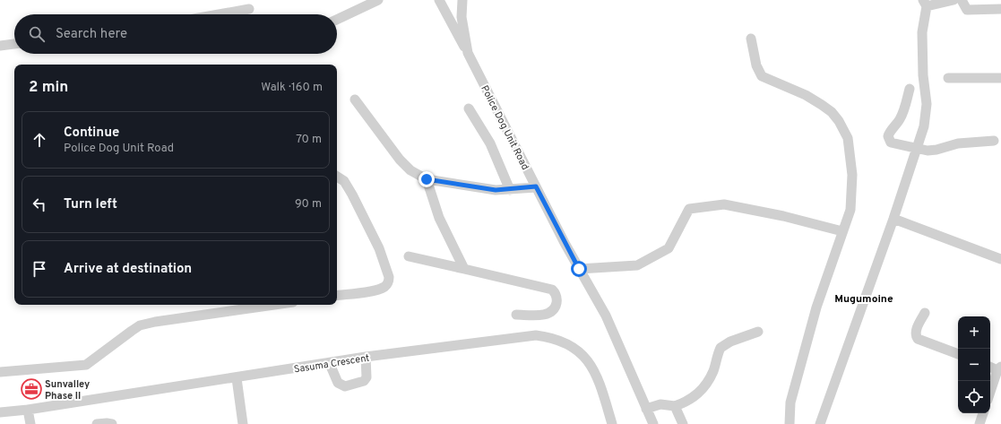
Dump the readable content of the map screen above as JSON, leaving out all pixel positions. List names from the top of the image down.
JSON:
{
  "streets": {
    "street": ["Police Dog Unit Road", "Sasuma Crescent"]
  },
  "districts": ["Mugumoine"],
  "places": {
    "office": ["Sunvalley Phase II"]
  },
  "page": {
    "search": "Search here",
    "heading": ["2 min", "Walk · 160 m"],
    "list": [
      ["Continue", "Police Dog Unit Road", "70 m"],
      ["Turn left", "90 m"],
      "Arrive at destination"
    ],
    "map_buttons": ["+", "−"]
  }
}
